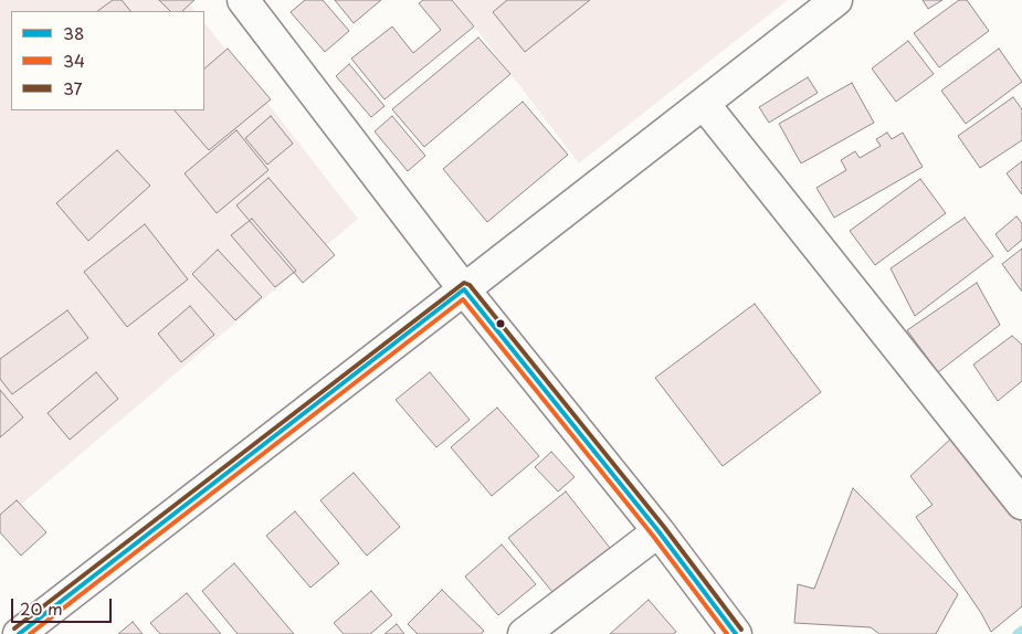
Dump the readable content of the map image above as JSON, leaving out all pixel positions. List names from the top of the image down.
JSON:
{
  "lines": ["transit line 37", "transit line 38", "transit line 34"],
  "legend": ["38", "34", "37"],
  "scale_bar": "20 m"
}
